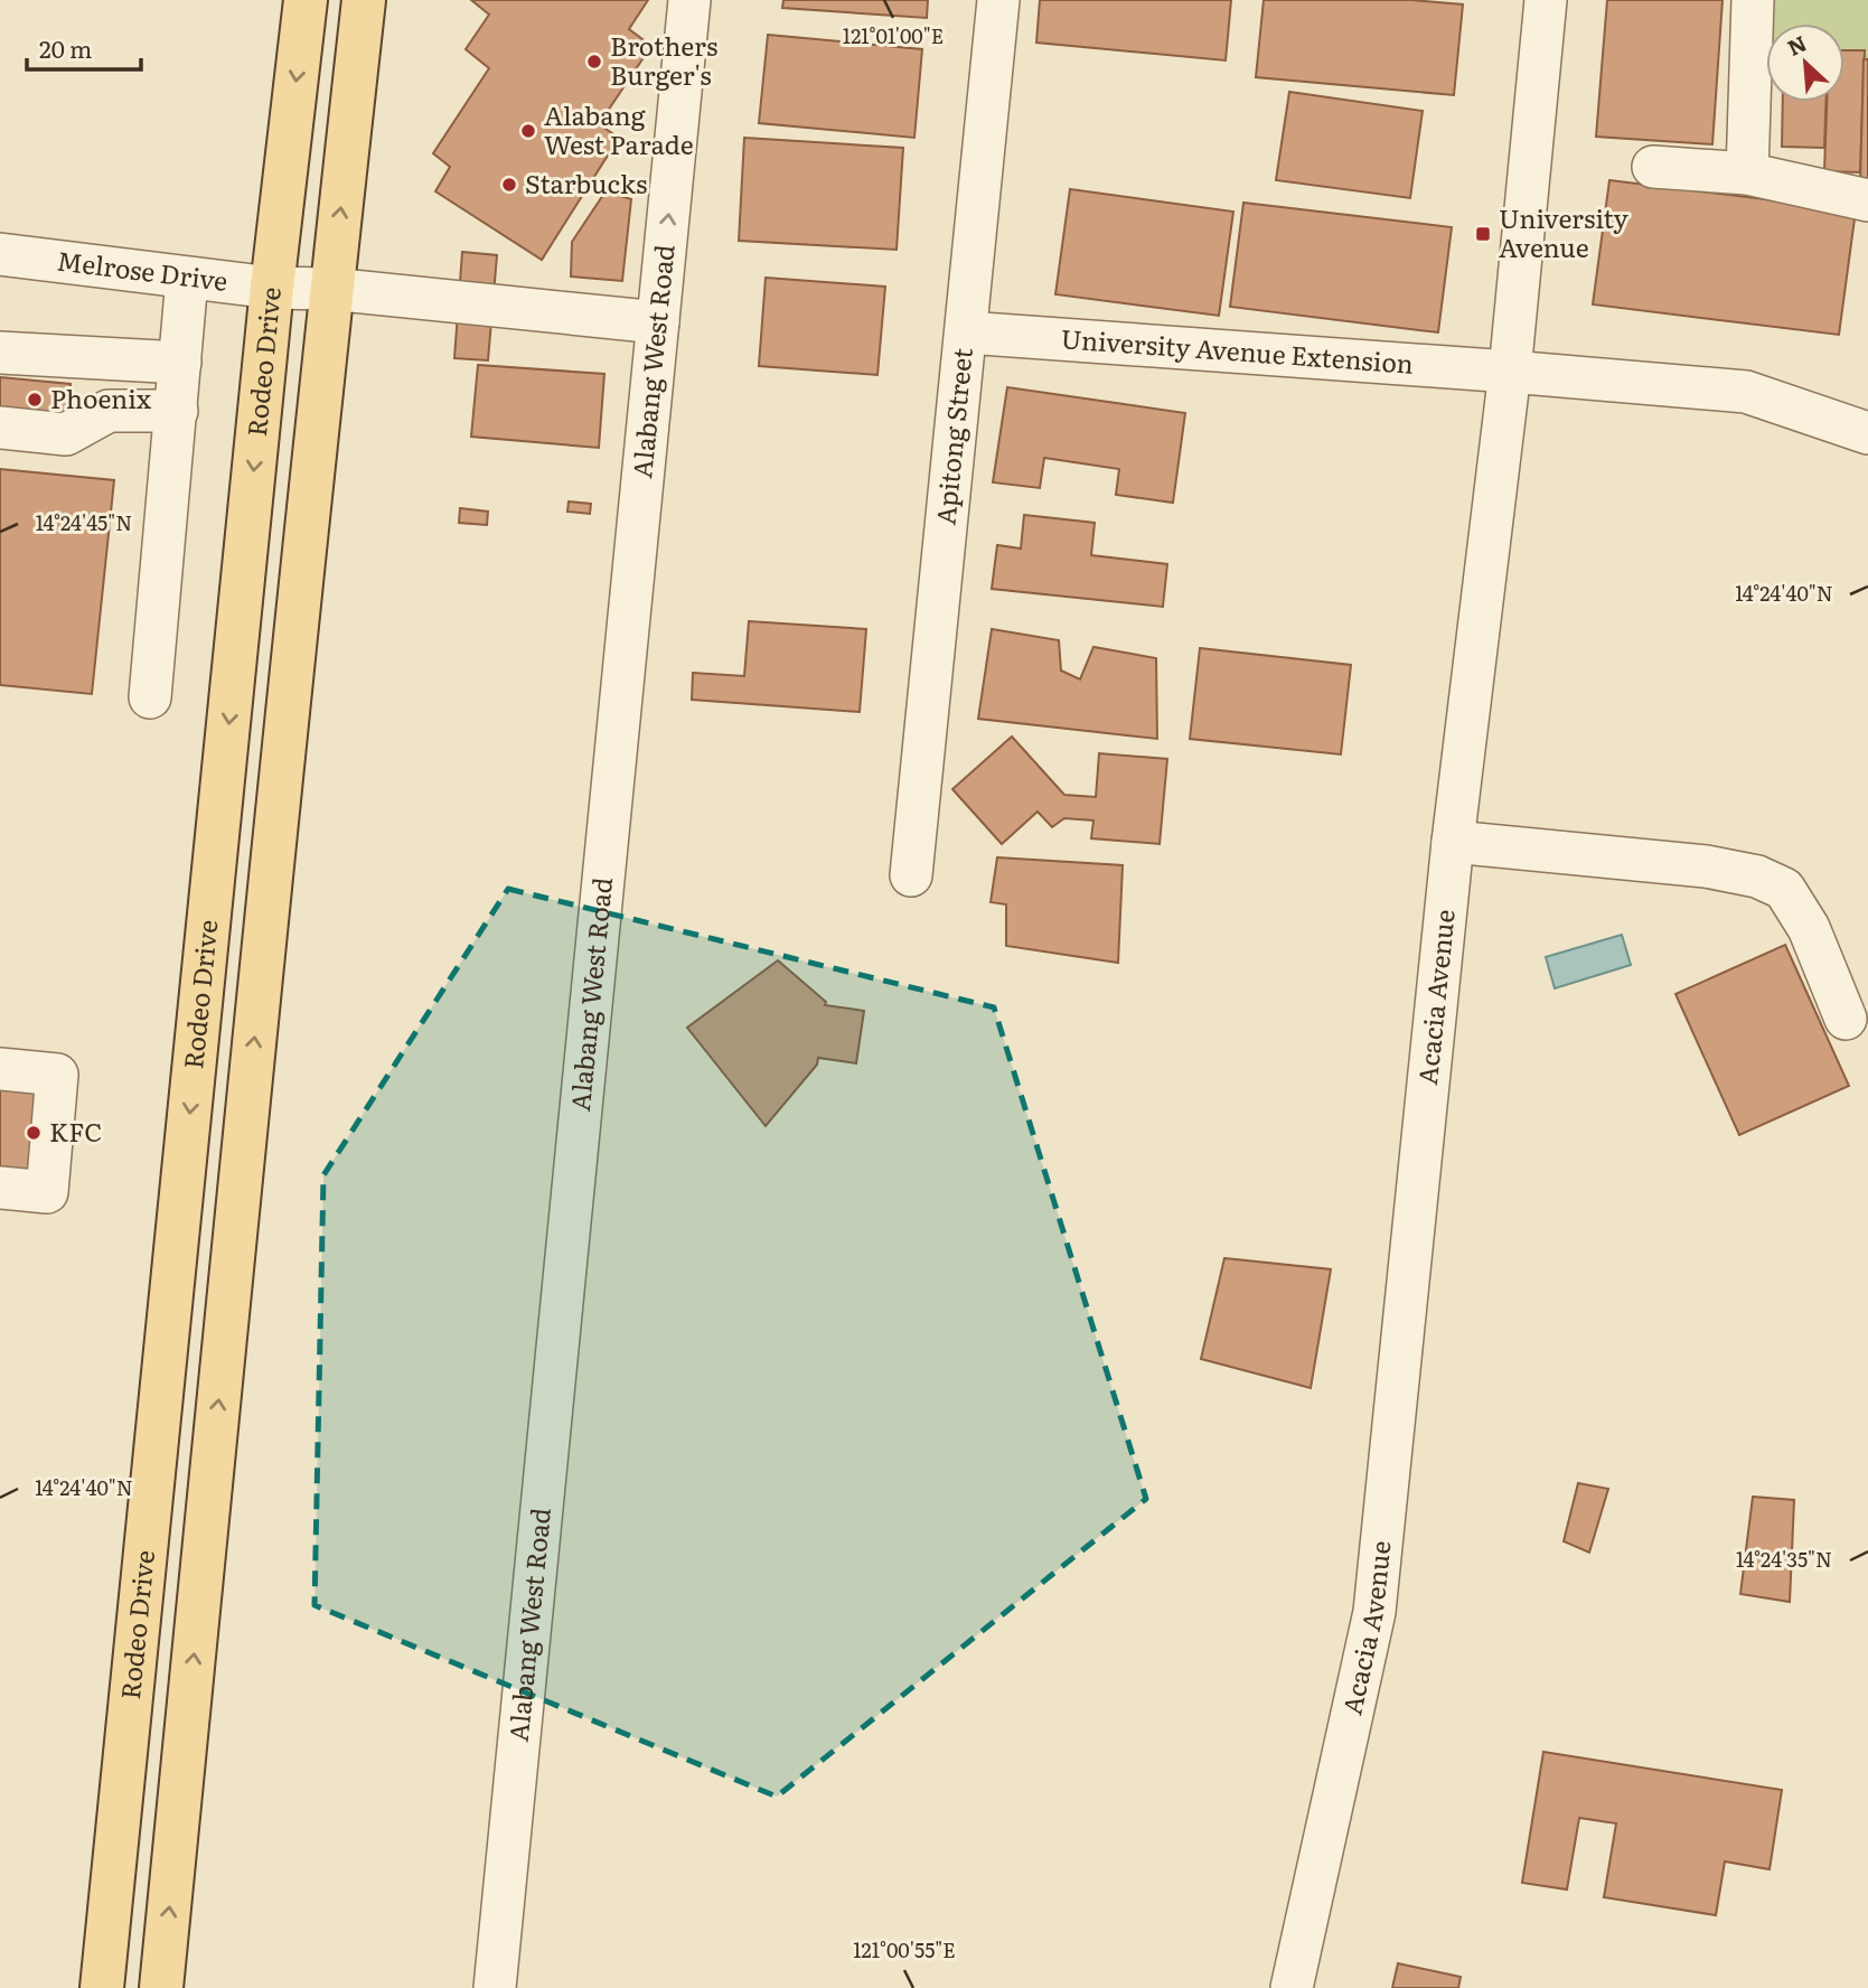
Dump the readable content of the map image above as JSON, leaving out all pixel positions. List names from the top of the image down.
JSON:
{
  "streets": {
    "main road": ["Rodeo Drive"],
    "street": [
      "Melrose Drive",
      "University Avenue Extension",
      "Alabang West Road",
      "Apitong Street",
      "Acacia Avenue"
    ]
  },
  "crossings": [
    ["Melrose Drive", "Rodeo Drive"],
    ["Melrose Drive", "Alabang West Road"],
    ["University Avenue Extension", "Apitong Street"],
    ["University Avenue Extension", "Acacia Avenue"]
  ],
  "places": {
    "other": [
      "Brothers Burger's",
      "Alabang West Parade",
      "Starbucks",
      "Phoenix",
      "KFC"
    ],
    "transit": ["University Avenue"]
  },
  "scale_bar": "20 m",
  "north": "top left",
  "coordinates": [
    "121°01'00\"E",
    "14°24'45\"N",
    "14°24'40\"N",
    "14°24'35\"N",
    "121°00'55\"E"
  ]
}
